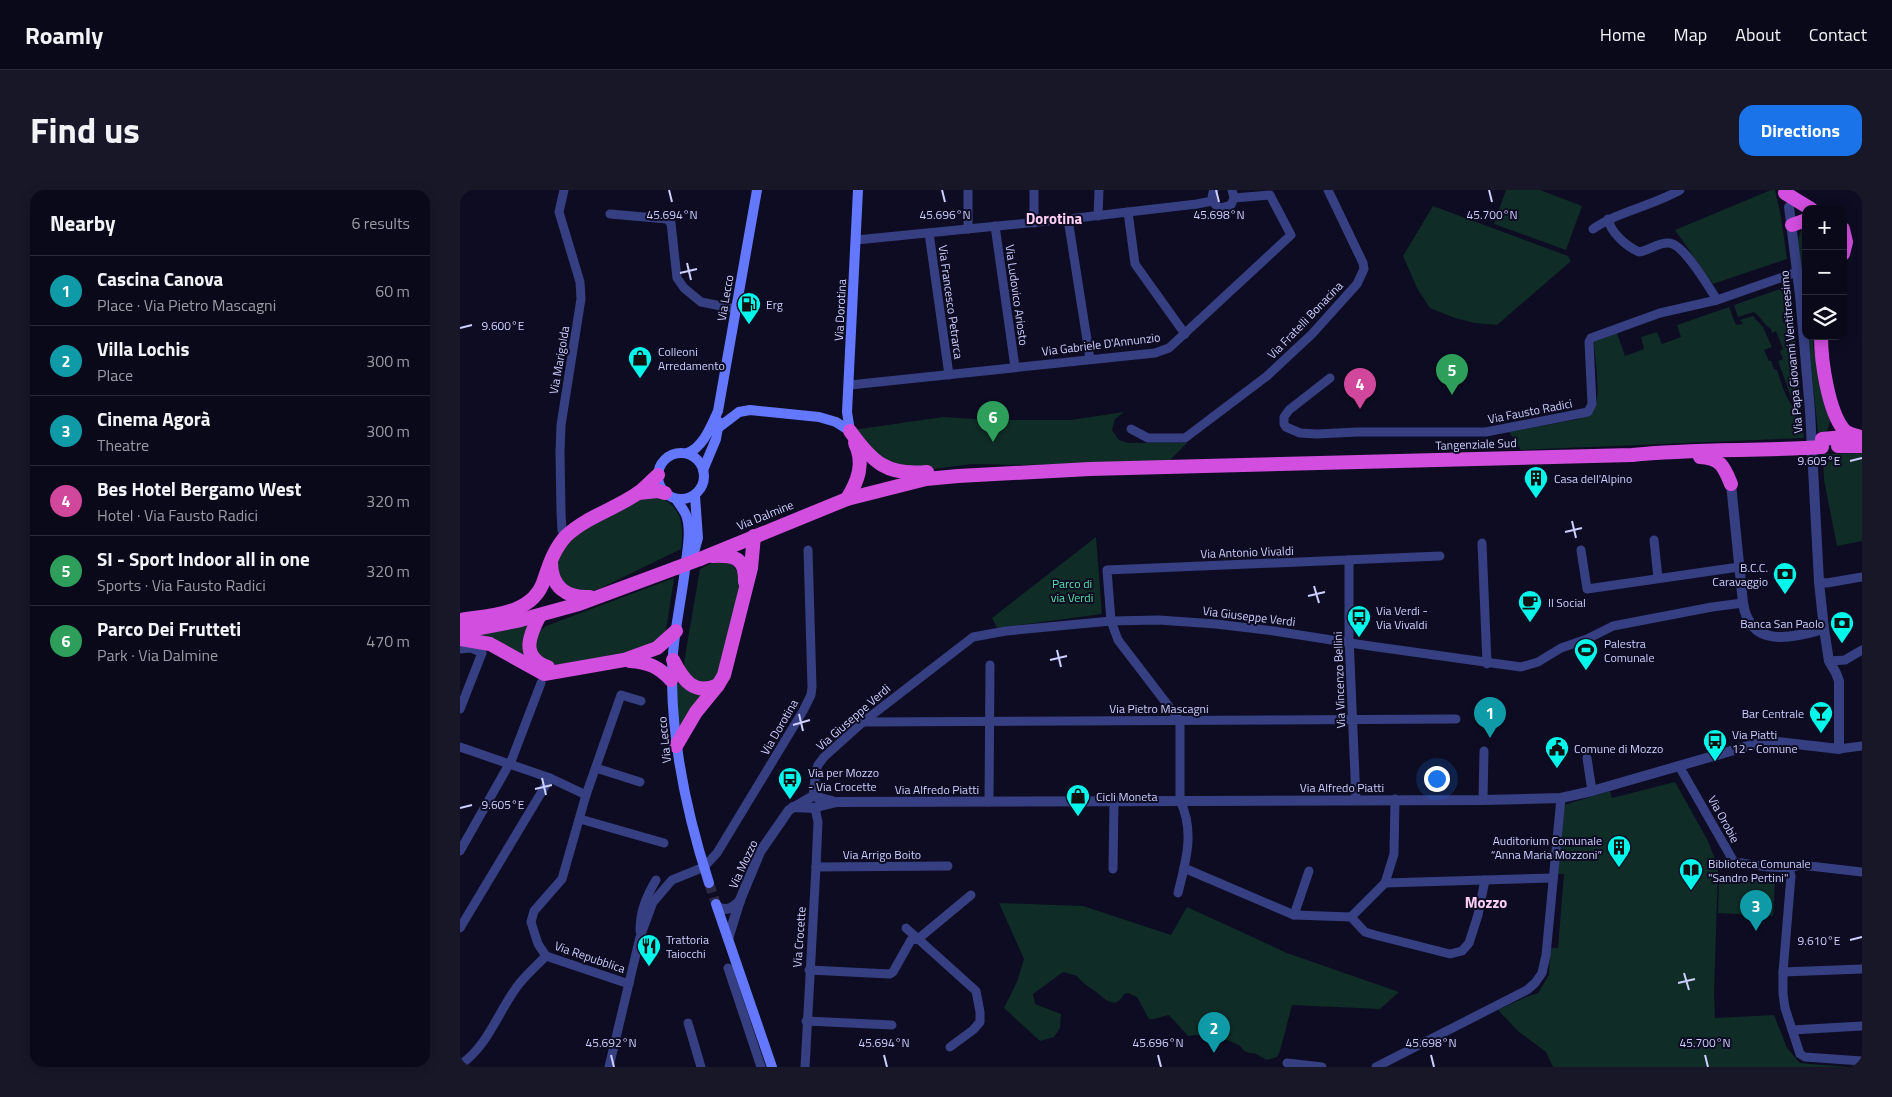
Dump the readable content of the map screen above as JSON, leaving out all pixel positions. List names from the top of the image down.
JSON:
{
  "streets": {
    "highway": ["Tangenziale Sud", "Via Dalmine"],
    "main road": ["Via Lecco", "Via Dorotina"],
    "street": [
      "Via Ludovico Ariosto",
      "Via Francesco Petrarca",
      "Via Fratelli Bonacina",
      "Via Gabriele D'Annunzio",
      "Via Papa Giovanni Ventitreesimo",
      "Via Marigolda",
      "Via Fausto Radici",
      "Via Antonio Vivaldi",
      "Via Giuseppe Verdi",
      "Via Vincenzo Bellini",
      "Via Pietro Mascagni",
      "Via Alfredo Piatti",
      "Via Orobie",
      "Via Arrigo Boito",
      "Via Mozzo",
      "Via Crocette",
      "Via Repubblica"
    ]
  },
  "crossings": [
    ["Via Ludovico Ariosto", "Via Gabriele D'Annunzio"],
    ["Via Lecco", "Via Dorotina"],
    ["Via Francesco Petrarca", "Via Gabriele D'Annunzio"],
    ["Via Dorotina", "Via Gabriele D'Annunzio"],
    ["Via Papa Giovanni Ventitreesimo", "Via Fausto Radici"],
    ["Via Papa Giovanni Ventitreesimo", "Via Alfredo Piatti"],
    ["Tangenziale Sud", "Via Dalmine"],
    ["Via Antonio Vivaldi", "Via Giuseppe Verdi"],
    ["Via Antonio Vivaldi", "Via Vincenzo Bellini"],
    ["Via Giuseppe Verdi", "Via Vincenzo Bellini"],
    ["Via Giuseppe Verdi", "Via Pietro Mascagni"],
    ["Via Giuseppe Verdi", "Via Alfredo Piatti"],
    ["Via Giuseppe Verdi", "Via Mozzo"],
    ["Via Giuseppe Verdi", "Via Crocette"],
    ["Via Vincenzo Bellini", "Via Pietro Mascagni"],
    ["Via Vincenzo Bellini", "Via Alfredo Piatti"],
    ["Via Alfredo Piatti", "Via Orobie"],
    ["Via Alfredo Piatti", "Via Mozzo"],
    ["Via Alfredo Piatti", "Via Crocette"],
    ["Via Arrigo Boito", "Via Crocette"],
    ["Via Mozzo", "Via Crocette"]
  ],
  "districts": ["Dorotina", "Mozzo"],
  "parks": ["Parco di via Verdi"],
  "places": {
    "fuel station": ["Erg"],
    "shop": ["Colleoni Arredamento", "Cicli Moneta"],
    "building": ["Casa dell'Alpino", "Auditorium Comunale “Anna Maria Mozzoni”"],
    "bank": ["B.C.C. Caravaggio", "Banca San Paolo"],
    "cafe": ["Il Social"],
    "bus stop": ["Via Verdi - Via Vivaldi", "Via Piatti 12 - Comune", "Via per Mozzo - Via Crocette"],
    "sports": ["Palestra Comunale"],
    "bar": ["Bar Centrale"],
    "public building": ["Comune di Mozzo"],
    "library": ["Biblioteca Comunale \"Sandro Pertini\""],
    "restaurant": ["Trattoria Taiocchi"]
  },
  "page": {
    "header": "Roamly",
    "nav": [
      "Home",
      "Map",
      "About",
      "Contact"
    ],
    "title": "Find us",
    "buttons": "Directions",
    "heading": ["Nearby", "6 results"],
    "map_buttons": ["+", "−"],
    "list": [
      {
        "mark": "1",
        "name": "Cascina Canova",
        "note": "Place · Via Pietro Mascagni",
        "value": "60 m"
      },
      {
        "mark": "2",
        "name": "Villa Lochis",
        "note": "Place",
        "value": "300 m"
      },
      {
        "mark": "3",
        "name": "Cinema Agorà",
        "note": "Theatre",
        "value": "300 m"
      },
      {
        "mark": "4",
        "name": "Bes Hotel Bergamo West",
        "note": "Hotel · Via Fausto Radici",
        "value": "320 m"
      },
      {
        "mark": "5",
        "name": "SI - Sport Indoor all in one",
        "note": "Sports · Via Fausto Radici",
        "value": "320 m"
      },
      {
        "mark": "6",
        "name": "Parco Dei Frutteti",
        "note": "Park · Via Dalmine",
        "value": "470 m"
      }
    ],
    "pins": [
      "5",
      "4",
      "6",
      "1",
      "3",
      "2"
    ]
  },
  "coordinates": [
    "45.694°N",
    "45.696°N",
    "45.698°N",
    "45.700°N",
    "9.600°E",
    "9.605°E",
    "9.610°E",
    "45.692°N"
  ]
}
